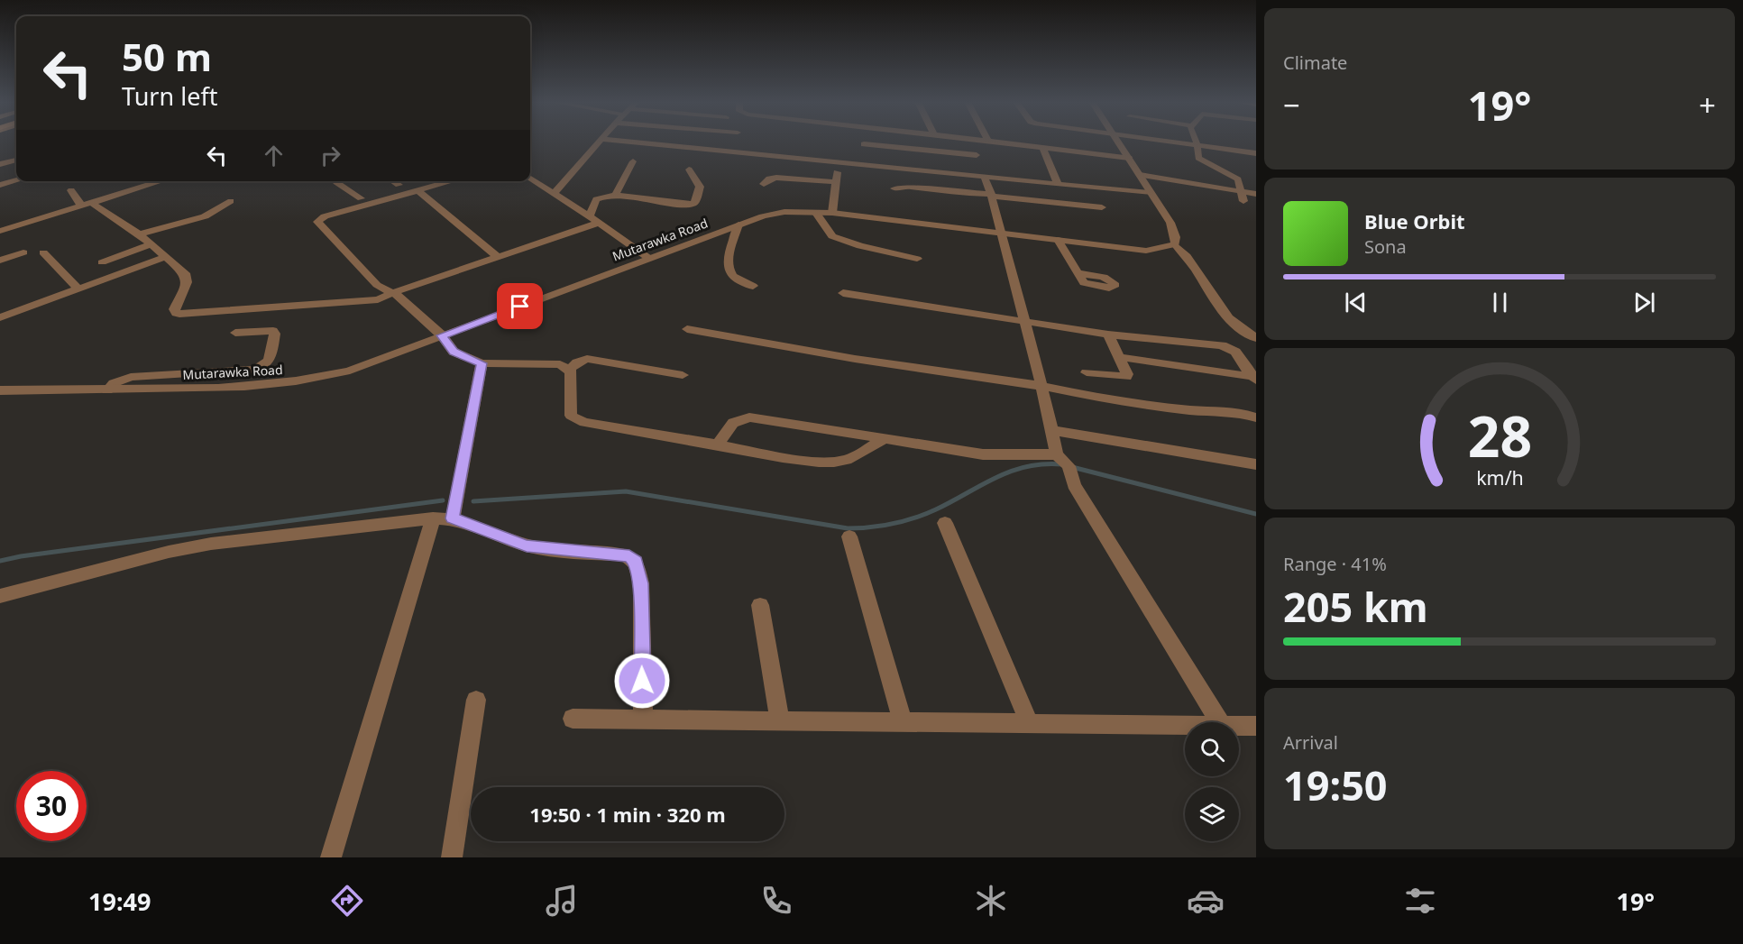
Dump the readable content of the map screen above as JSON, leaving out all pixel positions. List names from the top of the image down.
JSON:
{
  "streets": {
    "street": ["Mutarawka Road"]
  },
  "page": {
    "tile": [
      "Climate",
      ["Range · 41%", "205 km"],
      ["Arrival", "19:50"]
    ],
    "turn": ["50 m", "Turn left"],
    "heat": ["−", "19°", "+"],
    "song": ["Blue Orbit", "Sona"],
    "limit": "30",
    "trip": "19:50 · 1 min · 320 m",
    "tabs": ["19:49", "19°"],
    "gauge": ["28", "km/h"]
  }
}
